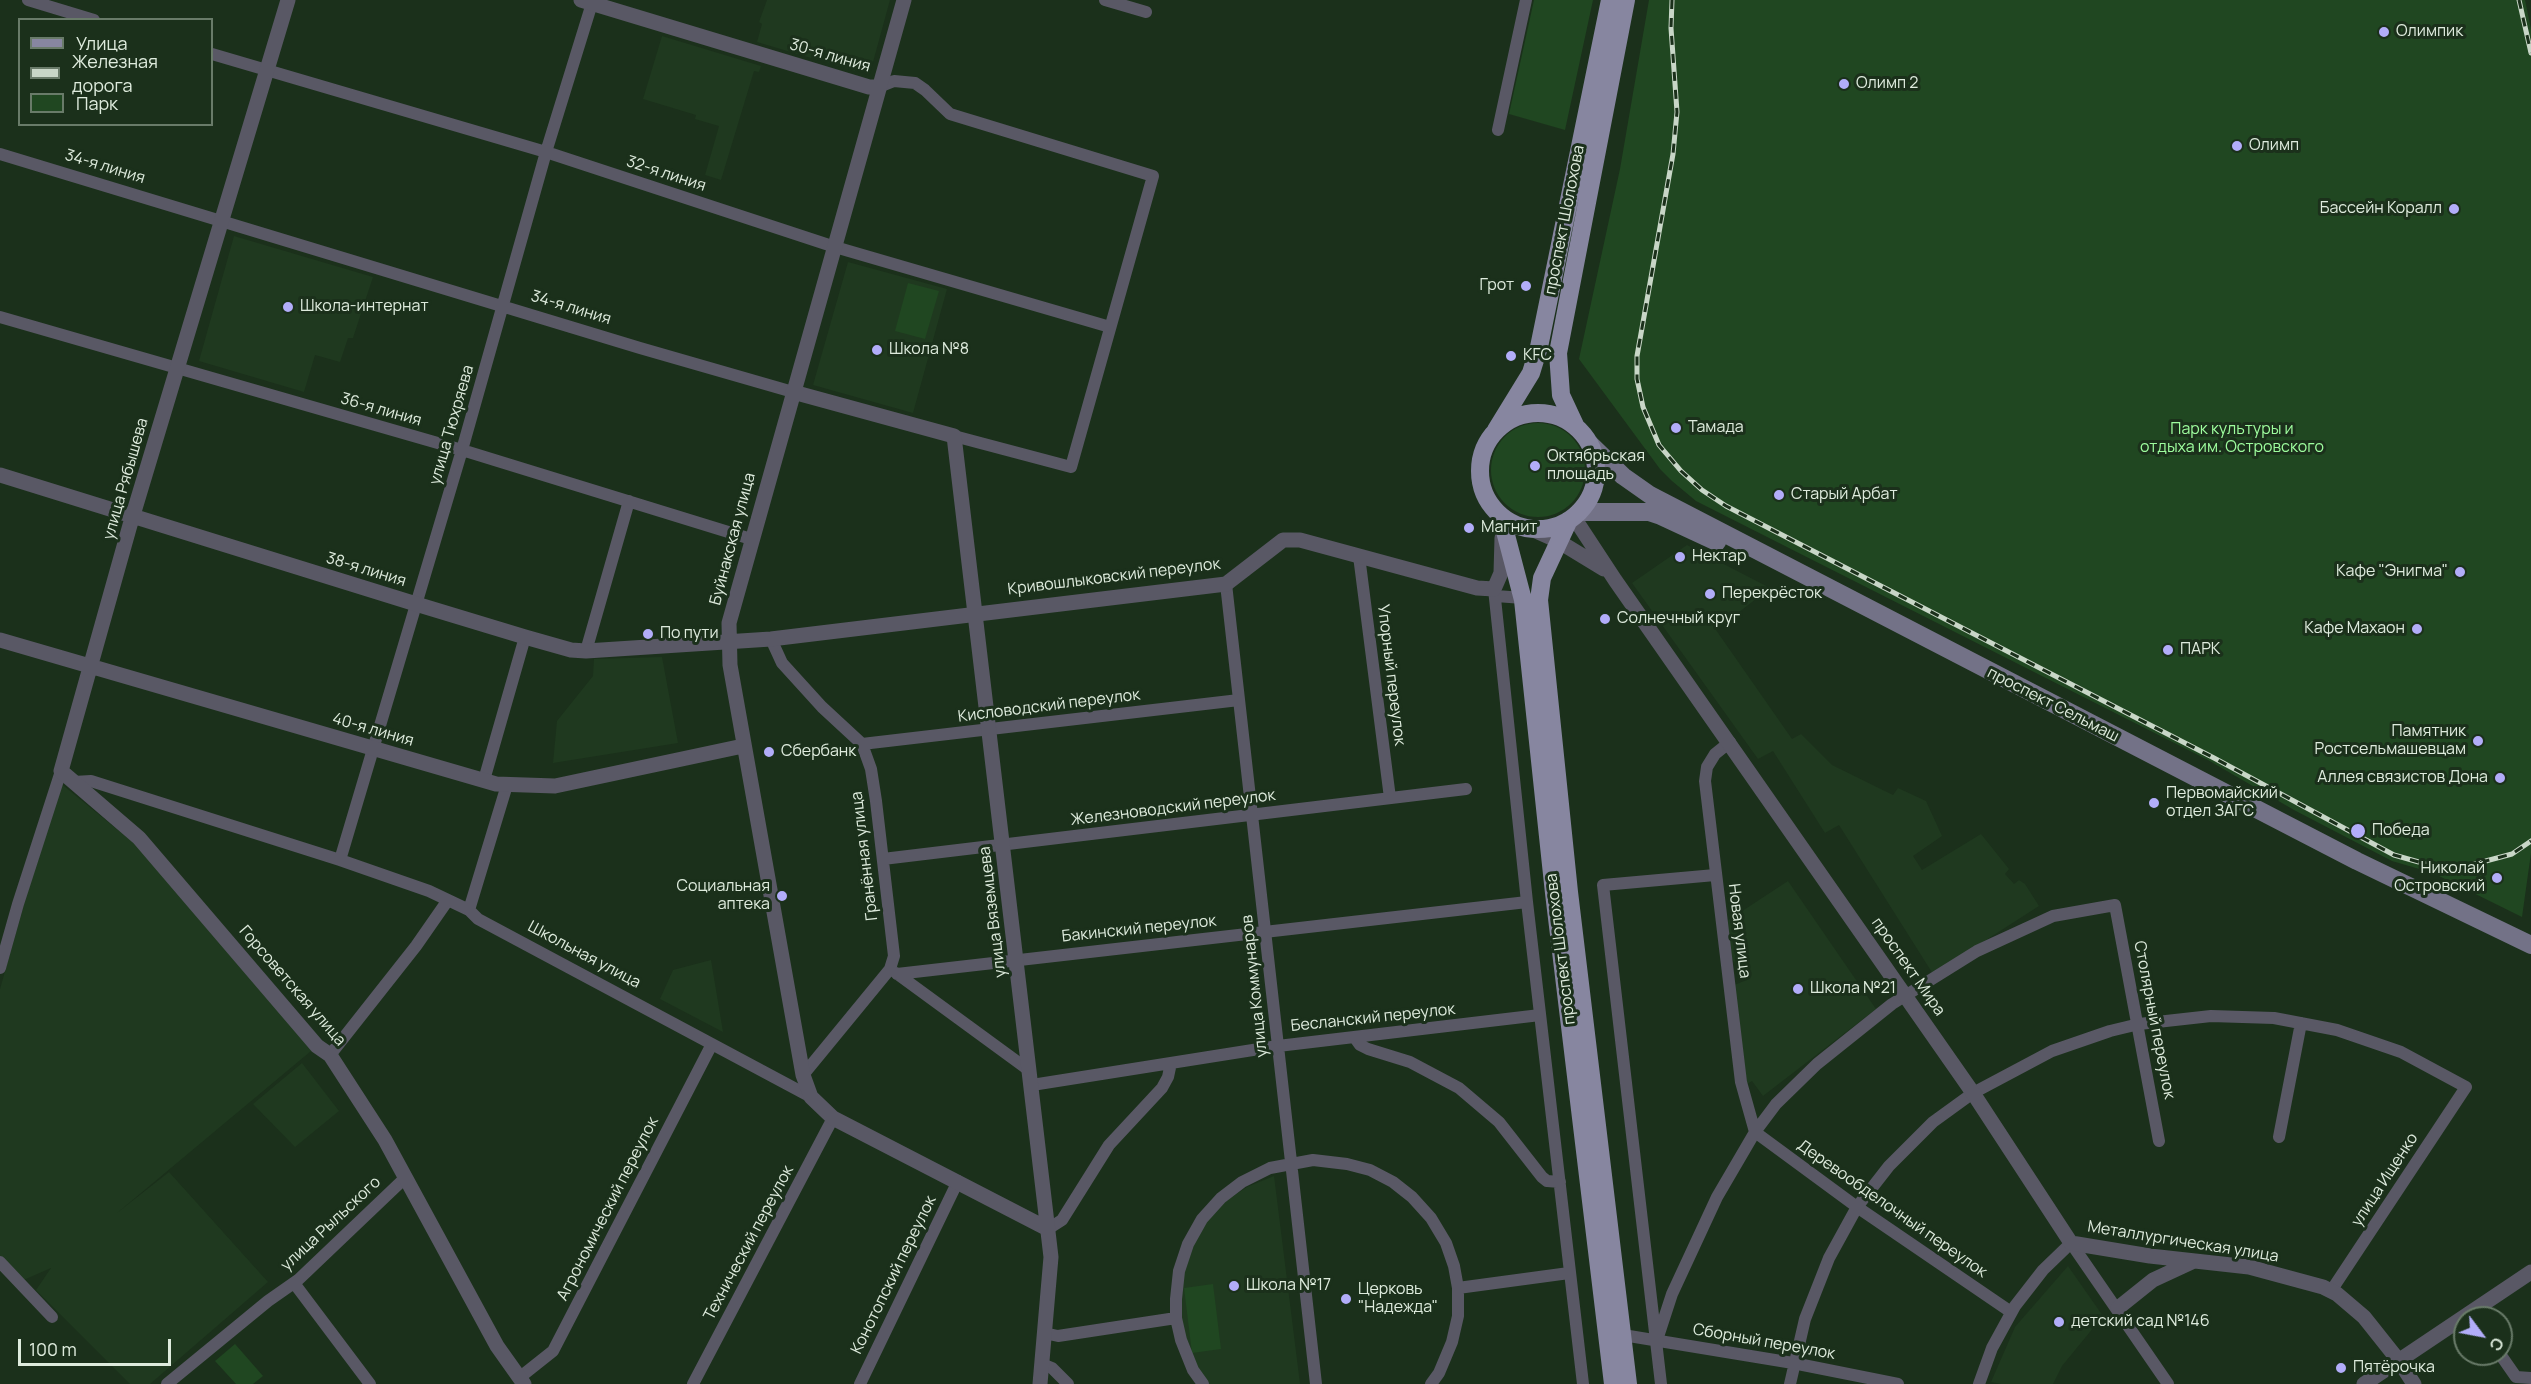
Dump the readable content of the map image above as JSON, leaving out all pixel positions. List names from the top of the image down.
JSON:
{
  "streets": {
    "main road": ["проспект Шолохова", "проспект Сельмаш"],
    "street": [
      "30-я линия",
      "34-я линия",
      "32-я линия",
      "36-я линия",
      "улица Тюхряева",
      "улица Рябышева",
      "Буйнакская улица",
      "38-я линия",
      "Кривошлыковский переулок",
      "Упорный переулок",
      "Кисловодский переулок",
      "40-я линия",
      "Железноводский переулок",
      "Гранённая улица",
      "улица Вяземцева",
      "Бакинский переулок",
      "Новая улица",
      "Школьная улица",
      "проспект Мира",
      "Горсоветская улица",
      "улица Коммунаров",
      "Бесланский переулок",
      "Столярный переулок",
      "улица Ищенко",
      "Агрономический переулок",
      "Деревообделочный переулок",
      "улица Рыльского",
      "Металлургическая улица",
      "Технический переулок",
      "Конотопский переулок",
      "Сборный переулок"
    ]
  },
  "crossings": [
    ["30-я линия", "34-я линия"],
    ["30-я линия", "32-я линия"],
    ["30-я линия", "улица Тюхряева"],
    ["30-я линия", "Буйнакская улица"],
    ["34-я линия", "32-я линия"],
    ["34-я линия", "улица Тюхряева"],
    ["34-я линия", "улица Рябышева"],
    ["34-я линия", "Буйнакская улица"],
    ["34-я линия", "улица Вяземцева"],
    ["32-я линия", "улица Тюхряева"],
    ["32-я линия", "улица Рябышева"],
    ["32-я линия", "Буйнакская улица"],
    ["проспект Шолохова", "проспект Сельмаш"],
    ["проспект Шолохова", "проспект Мира"],
    ["проспект Шолохова", "Сборный переулок"],
    ["36-я линия", "улица Тюхряева"],
    ["36-я линия", "улица Рябышева"],
    ["36-я линия", "Буйнакская улица"],
    ["улица Тюхряева", "38-я линия"],
    ["улица Тюхряева", "40-я линия"],
    ["улица Тюхряева", "Школьная улица"],
    ["улица Рябышева", "38-я линия"],
    ["улица Рябышева", "40-я линия"],
    ["улица Рябышева", "Горсоветская улица"],
    ["Буйнакская улица", "38-я линия"],
    ["Буйнакская улица", "Кривошлыковский переулок"],
    ["Буйнакская улица", "40-я линия"],
    ["Буйнакская улица", "Школьная улица"],
    ["38-я линия", "Кривошлыковский переулок"],
    ["Кривошлыковский переулок", "Упорный переулок"],
    ["Кривошлыковский переулок", "Гранённая улица"],
    ["Кривошлыковский переулок", "улица Вяземцева"],
    ["Кривошлыковский переулок", "улица Коммунаров"],
    ["Упорный переулок", "Железноводский переулок"],
    ["проспект Сельмаш", "проспект Мира"],
    ["Кисловодский переулок", "Гранённая улица"],
    ["Кисловодский переулок", "улица Вяземцева"],
    ["Кисловодский переулок", "улица Коммунаров"],
    ["Железноводский переулок", "Гранённая улица"],
    ["Железноводский переулок", "улица Вяземцева"],
    ["Железноводский переулок", "улица Коммунаров"],
    ["Гранённая улица", "Бакинский переулок"],
    ["улица Вяземцева", "Бакинский переулок"],
    ["улица Вяземцева", "Школьная улица"],
    ["улица Вяземцева", "Бесланский переулок"],
    ["Бакинский переулок", "улица Коммунаров"],
    ["Новая улица", "проспект Мира"],
    ["Новая улица", "Деревообделочный переулок"],
    ["Школьная улица", "Горсоветская улица"],
    ["Школьная улица", "Агрономический переулок"],
    ["Школьная улица", "Технический переулок"],
    ["Школьная улица", "Конотопский переулок"],
    ["проспект Мира", "Столярный переулок"],
    ["проспект Мира", "Металлургическая улица"],
    ["Горсоветская улица", "Агрономический переулок"],
    ["Горсоветская улица", "улица Рыльского"],
    ["улица Коммунаров", "Бесланский переулок"],
    ["улица Ищенко", "Металлургическая улица"],
    ["Деревообделочный переулок", "Металлургическая улица"]
  ],
  "parks": ["Парк культуры и отдыха им. Островского"],
  "places": [
    "Олимпик",
    "Олимп 2",
    "Олимп",
    "Бассейн Коралл",
    "Грот",
    "Школа-интернат",
    "Школа №8",
    "KFC",
    "Тамада",
    "Октябрьская площадь",
    "Старый Арбат",
    "Магнит",
    "Нектар",
    "Кафе \"Энигма\"",
    "Перекрёсток",
    "Солнечный круг",
    "Кафе Махаон",
    "По пути",
    "ПАРК",
    "Памятник Ростсельмашевцам",
    "Сбербанк",
    "Аллея связистов Дона",
    "Первомайский отдел ЗАГС",
    "Победа",
    "Николай Островский",
    "Социальная аптека",
    "Школа №21",
    "Школа №17",
    "Церковь \"Надежда\"",
    "детский сад №146",
    "Пятёрочка"
  ],
  "legend": ["Улица", "Железная дорога", "Парк"],
  "scale_bar": "100 m",
  "north": "bottom right"
}
